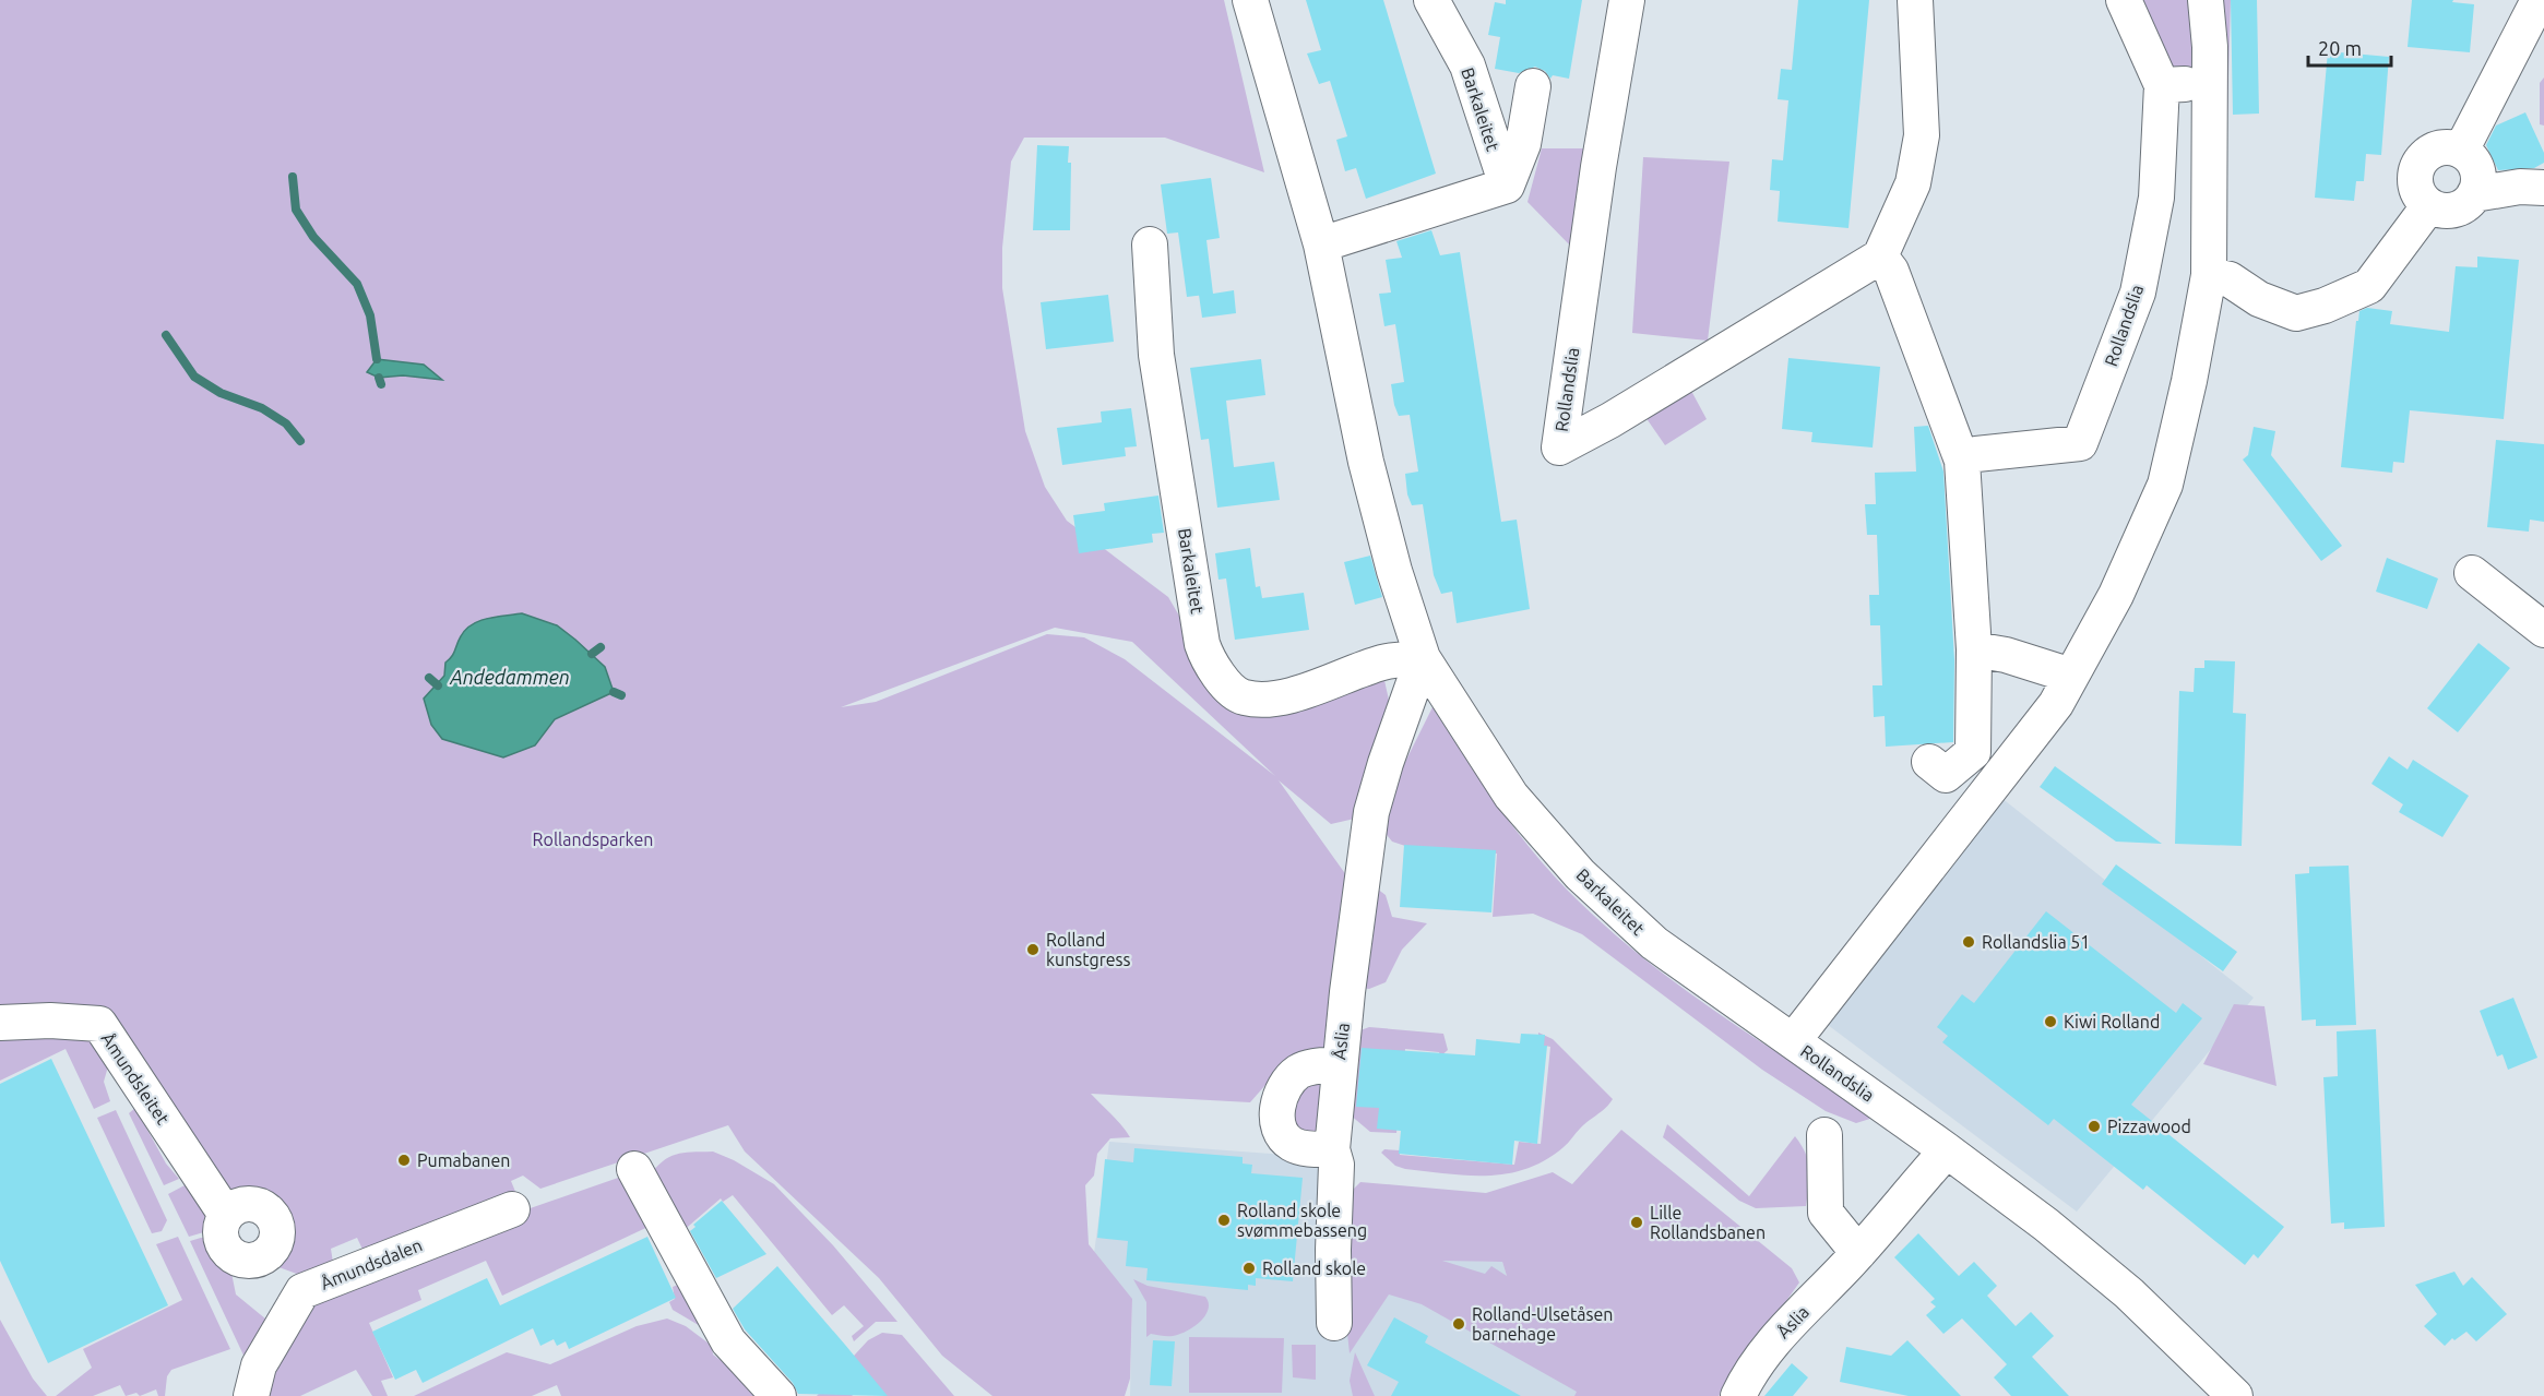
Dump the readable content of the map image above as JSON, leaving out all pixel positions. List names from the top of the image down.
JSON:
{
  "streets": {
    "street": [
      "Barkaleitet",
      "Rollandslia",
      "Åslia",
      "Åmundsleitet",
      "Åmundsdalen"
    ]
  },
  "crossings": [
    ["Barkaleitet", "Rollandslia"],
    ["Barkaleitet", "Åslia"],
    ["Rollandslia", "Åslia"]
  ],
  "water": ["Andedammen"],
  "parks": ["Rollandsparken"],
  "places": [
    "Rollandslia 51",
    "Rolland kunstgress",
    "Kiwi Rolland",
    "Pizzawood",
    "Pumabanen",
    "Rolland skole svømmebasseng",
    "Lille Rollandsbanen",
    "Rolland skole",
    "Rolland-Ulsetåsen barnehage"
  ],
  "scale_bar": "20 m"
}
